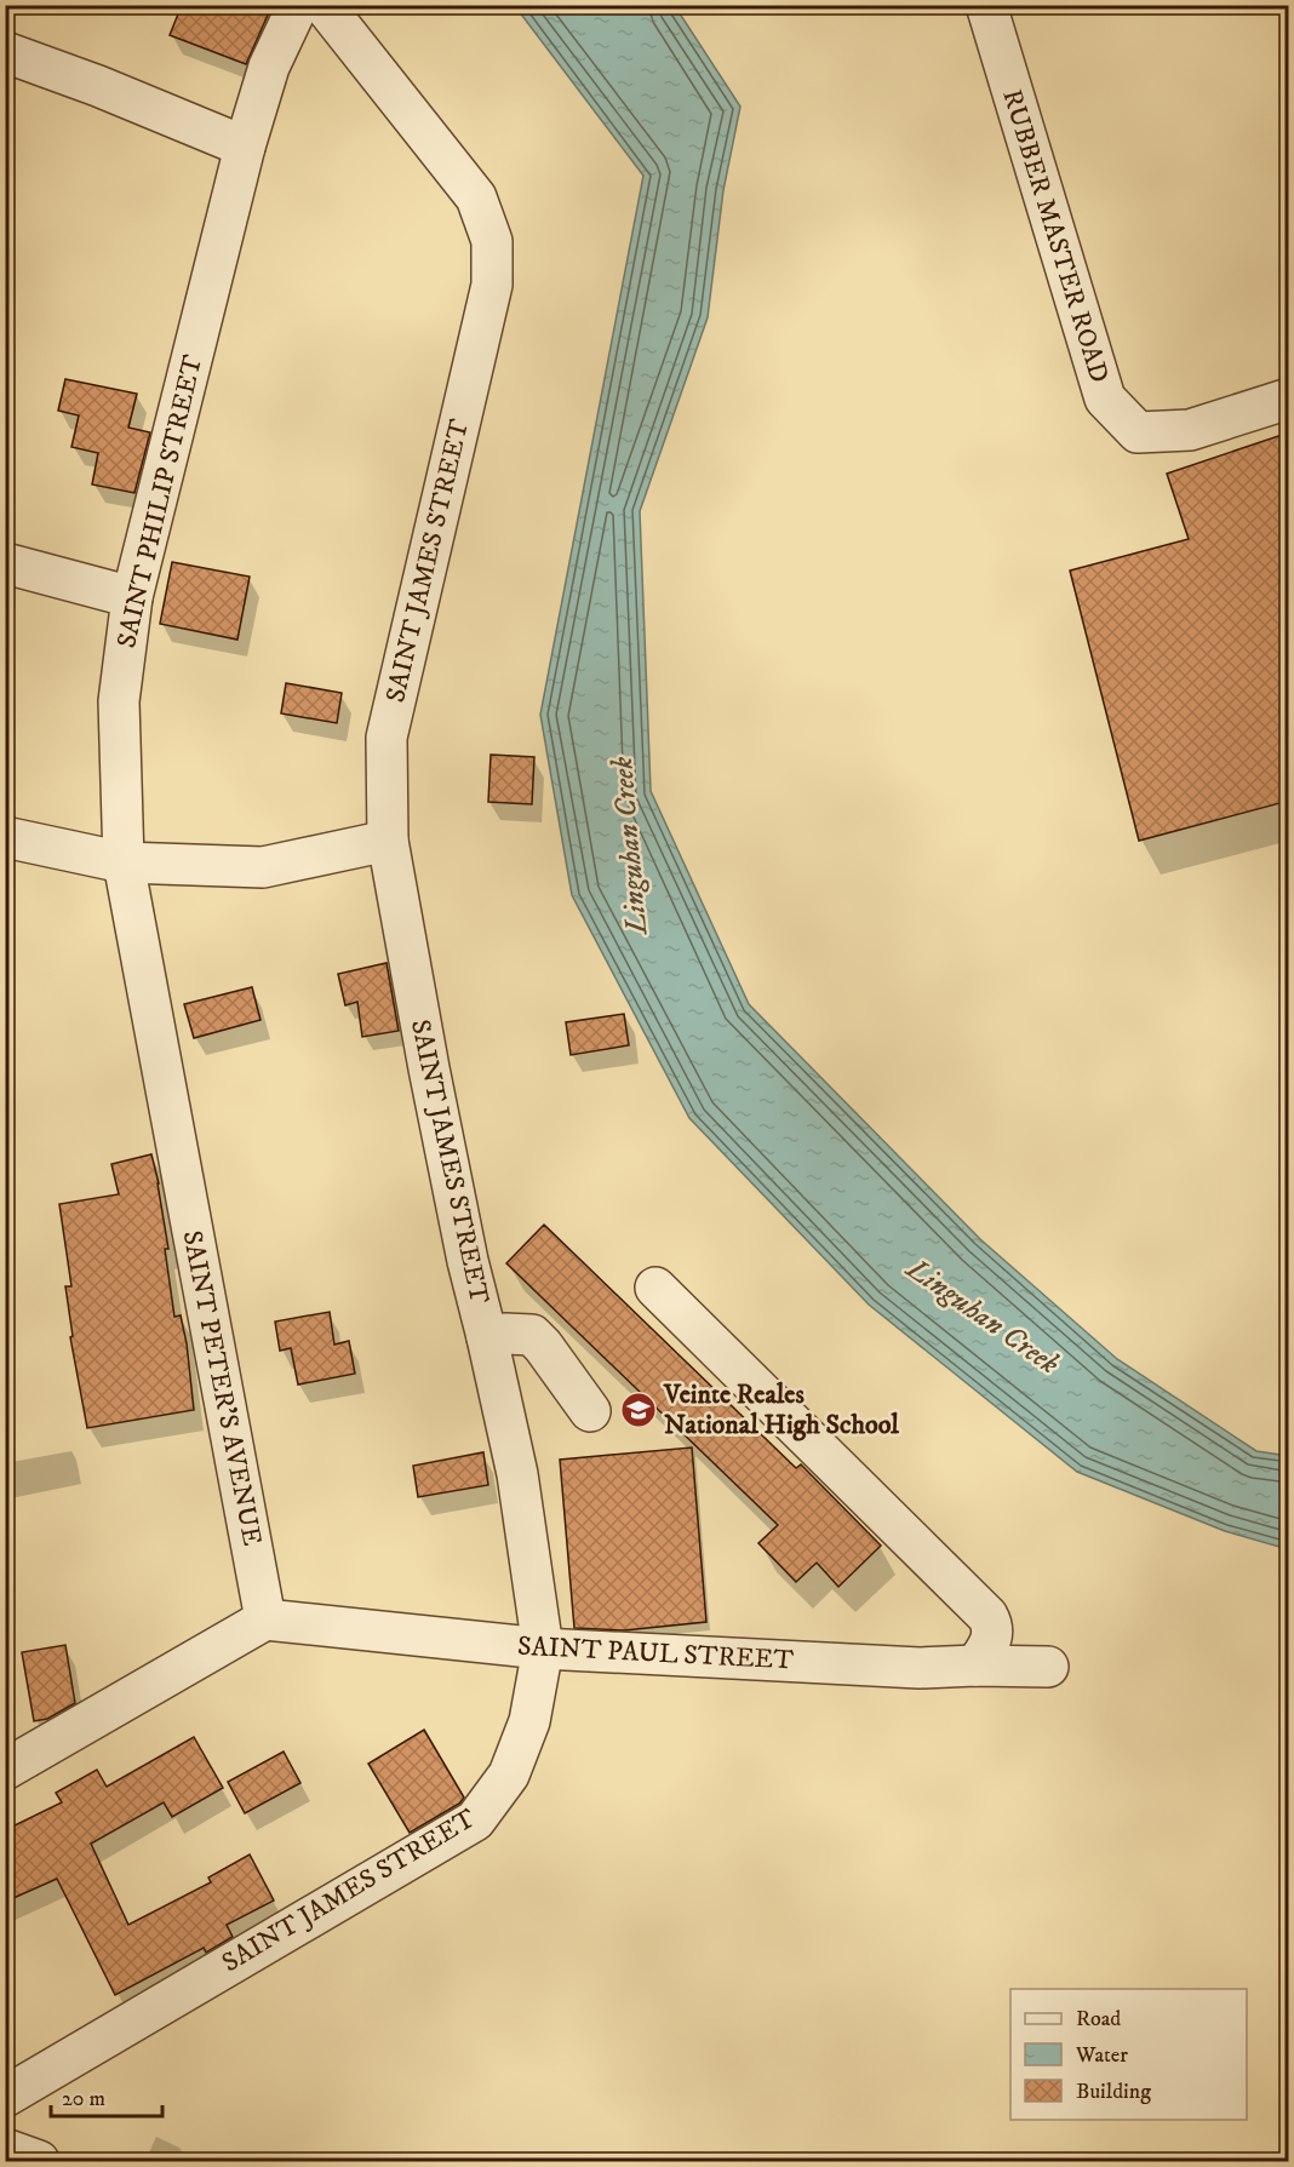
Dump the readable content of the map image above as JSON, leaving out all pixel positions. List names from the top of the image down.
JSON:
{
  "streets": {
    "street": [
      "RUBBER MASTER ROAD",
      "SAINT PHILIP STREET",
      "SAINT JAMES STREET",
      "SAINT PETER'S AVENUE",
      "SAINT PAUL STREET"
    ]
  },
  "crossings": [
    ["SAINT PHILIP STREET", "SAINT PETER'S AVENUE"],
    ["SAINT JAMES STREET", "SAINT PAUL STREET"],
    ["SAINT PETER'S AVENUE", "SAINT PAUL STREET"]
  ],
  "water": ["Linguhan Creek"],
  "places": {
    "school or university": ["Veinte Reales National High School"]
  },
  "legend": ["Road", "Water", "Building"],
  "scale_bar": "20 m"
}
